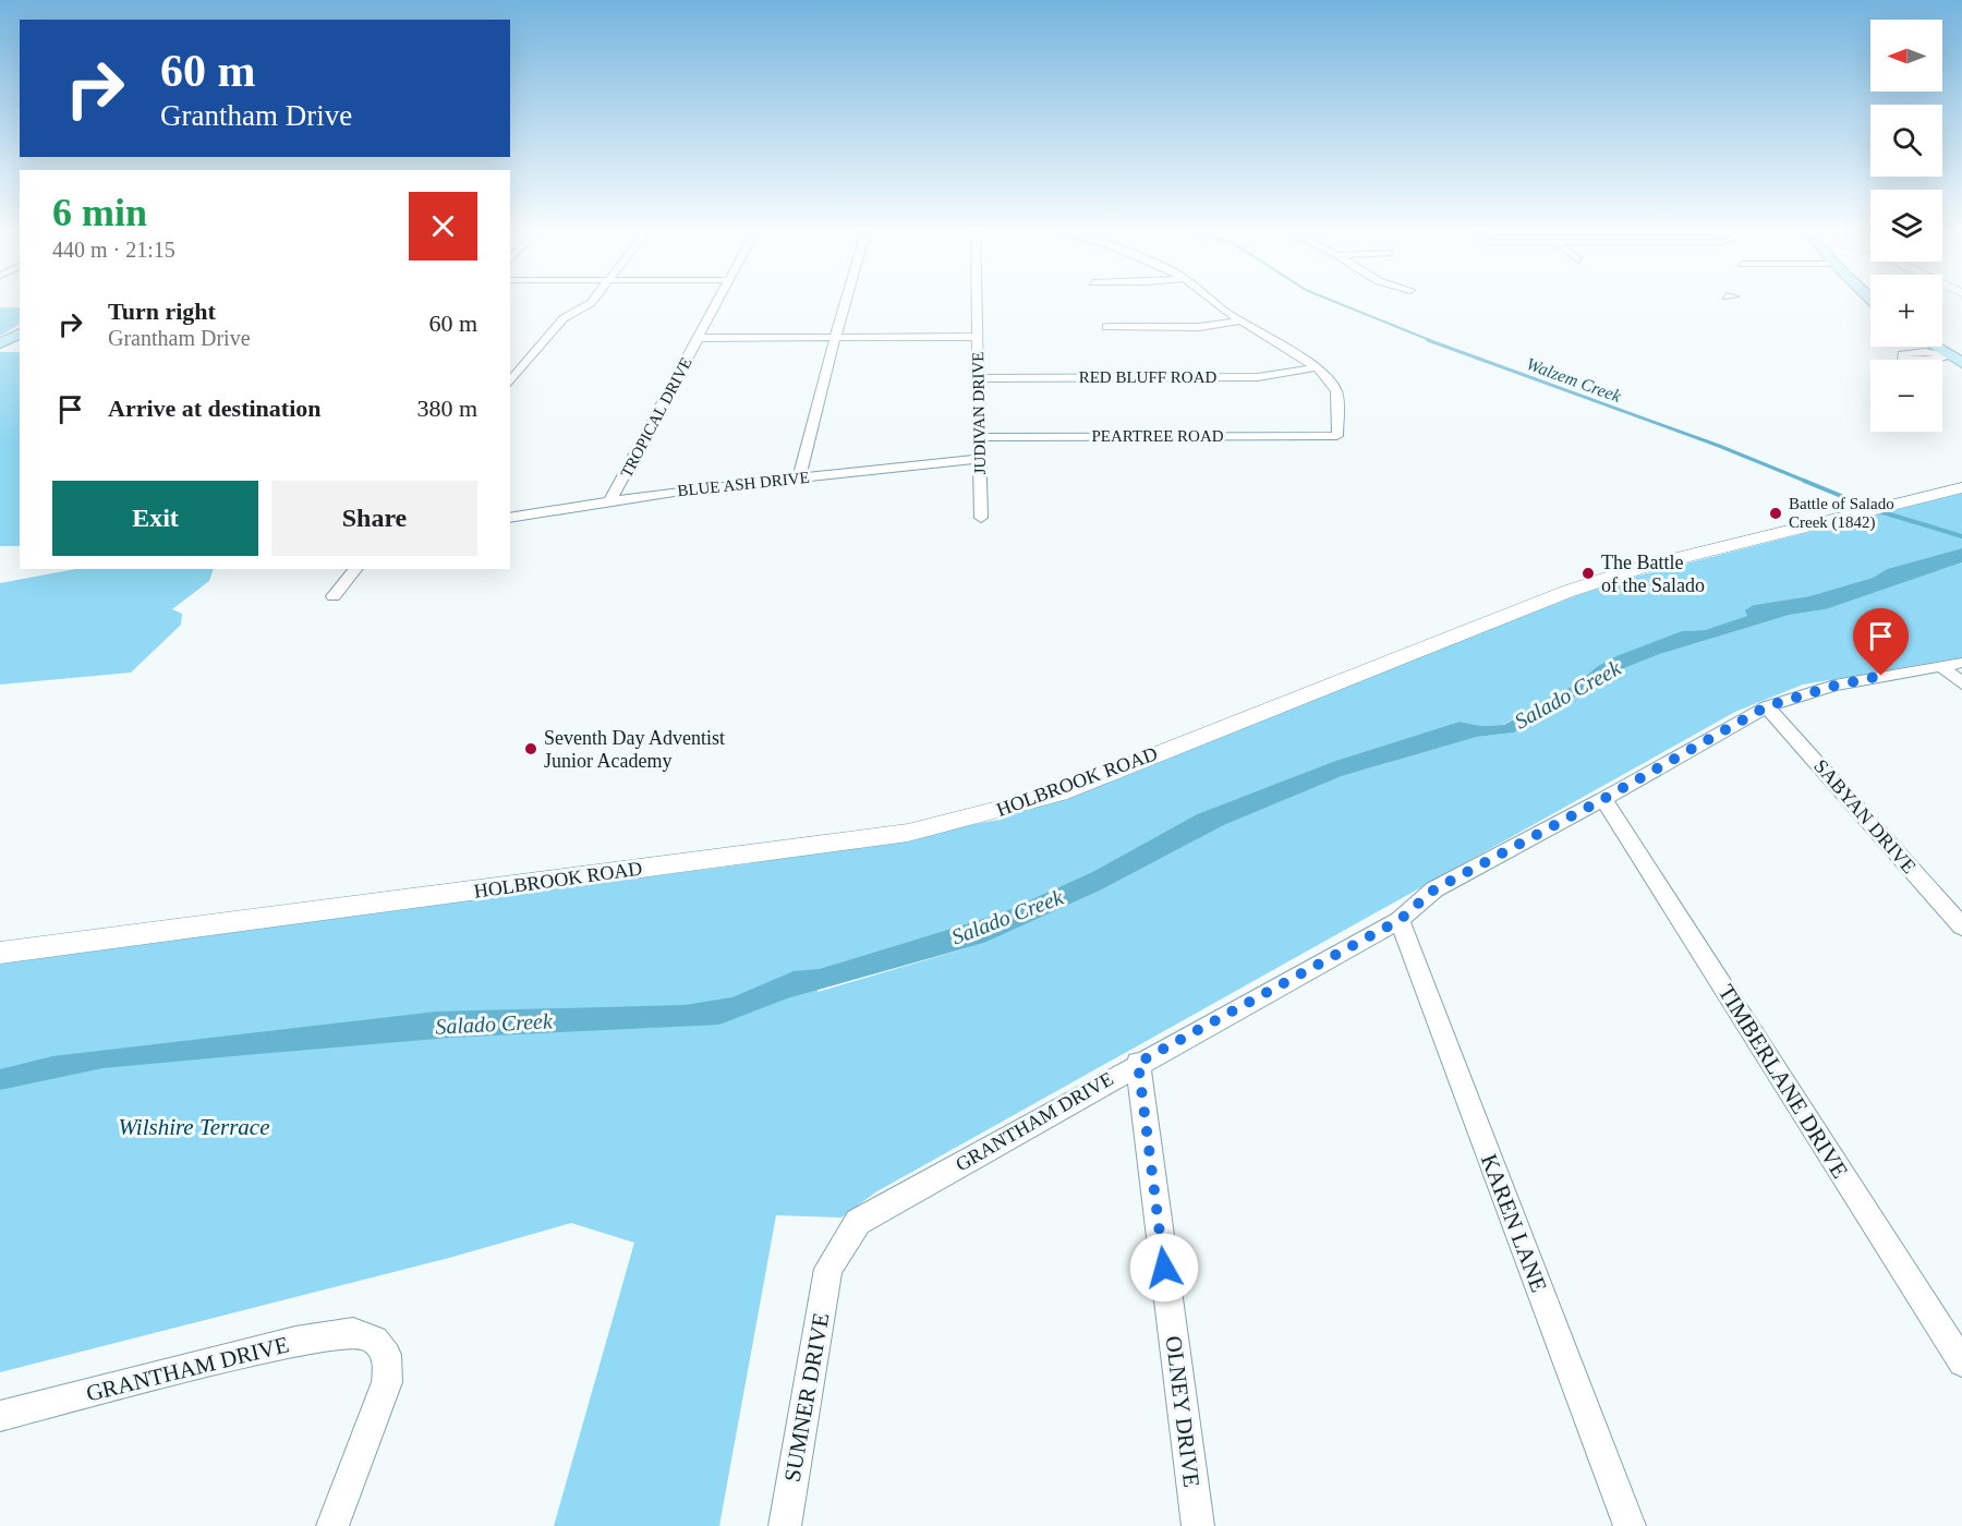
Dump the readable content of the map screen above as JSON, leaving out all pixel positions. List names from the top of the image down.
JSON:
{
  "streets": {
    "street": [
      "RED BLUFF ROAD",
      "JUDIVAN DRIVE",
      "TROPICAL DRIVE",
      "PEARTREE ROAD",
      "BLUE ASH DRIVE",
      "HOLBROOK ROAD",
      "SABYAN DRIVE",
      "TIMBERLANE DRIVE",
      "GRANTHAM DRIVE",
      "KAREN LANE",
      "SUMNER DRIVE",
      "OLNEY DRIVE"
    ]
  },
  "crossings": [
    ["RED BLUFF ROAD", "JUDIVAN DRIVE"],
    ["RED BLUFF ROAD", "PEARTREE ROAD"],
    ["JUDIVAN DRIVE", "PEARTREE ROAD"],
    ["JUDIVAN DRIVE", "BLUE ASH DRIVE"],
    ["TROPICAL DRIVE", "BLUE ASH DRIVE"],
    ["SABYAN DRIVE", "GRANTHAM DRIVE"],
    ["TIMBERLANE DRIVE", "GRANTHAM DRIVE"],
    ["GRANTHAM DRIVE", "KAREN LANE"],
    ["GRANTHAM DRIVE", "SUMNER DRIVE"],
    ["GRANTHAM DRIVE", "OLNEY DRIVE"]
  ],
  "water": ["Walzem Creek", "Salado Creek"],
  "parks": ["Wilshire Terrace"],
  "places": ["Battle of Salado Creek (1842)", "The Battle of the Salado", "Seventh Day Adventist Junior Academy"],
  "north": "left",
  "page": {
    "map_buttons": ["+", "−"],
    "turn": ["60 m", "Grantham Drive"],
    "heading": ["6 min", "440 m · 21:15"],
    "list": [
      {
        "name": "Turn right",
        "note": "Grantham Drive",
        "value": "60 m"
      },
      {
        "name": "Arrive at destination",
        "value": "380 m"
      }
    ],
    "buttons": ["Exit", "Share"]
  }
}
